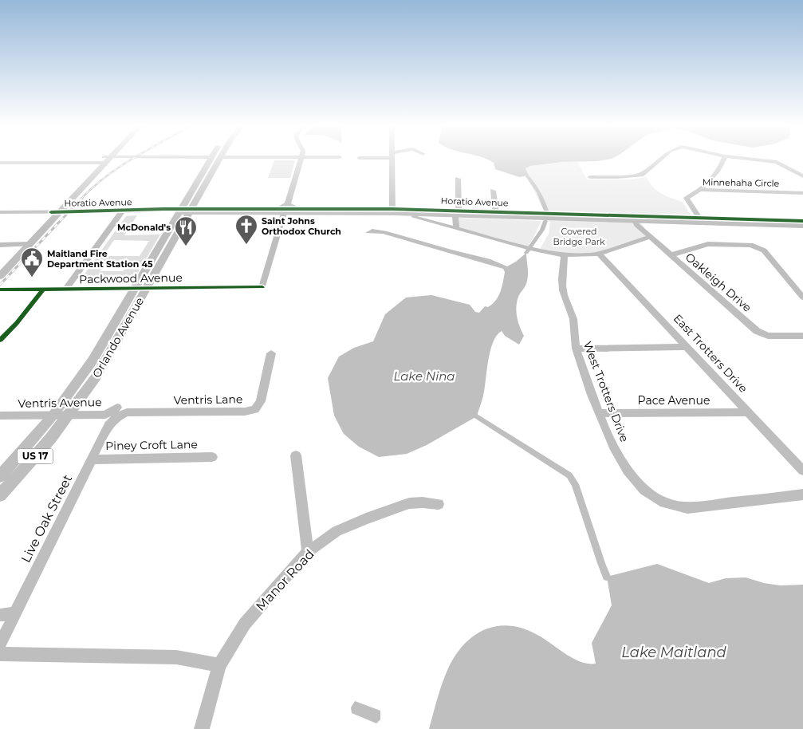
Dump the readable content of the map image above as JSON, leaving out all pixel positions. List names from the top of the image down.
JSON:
{
  "streets": {
    "main road": ["Horatio Avenue", "Orlando Avenue", "US 17"],
    "street": [
      "Minnehaha Circle",
      "Packwood Avenue",
      "Oakleigh Drive",
      "East Trotters Drive",
      "West Trotters Drive",
      "Ventris Lane",
      "Pace Avenue",
      "Ventris Avenue",
      "Piney Croft Lane",
      "Live Oak Street",
      "Manor Road"
    ]
  },
  "crossings": [
    ["Minnehaha Circle", "Horatio Avenue"],
    ["Horatio Avenue", "Packwood Avenue"],
    ["Horatio Avenue", "Oakleigh Drive"],
    ["Horatio Avenue", "Orlando Avenue"],
    ["Packwood Avenue", "Orlando Avenue"],
    ["Orlando Avenue", "Ventris Avenue"],
    ["East Trotters Drive", "Pace Avenue"],
    ["West Trotters Drive", "Pace Avenue"],
    ["Ventris Lane", "Ventris Avenue"],
    ["Ventris Lane", "Live Oak Street"],
    ["Ventris Avenue", "Live Oak Street"],
    ["Piney Croft Lane", "Live Oak Street"]
  ],
  "water": ["Lake Nina", "Lake Maitland"],
  "parks": ["Covered Bridge Park"],
  "places": {
    "church": ["Saint Johns Orthodox Church"],
    "restaurant": ["McDonald's"],
    "public building": ["Maitland Fire Department Station 45"]
  }
}
